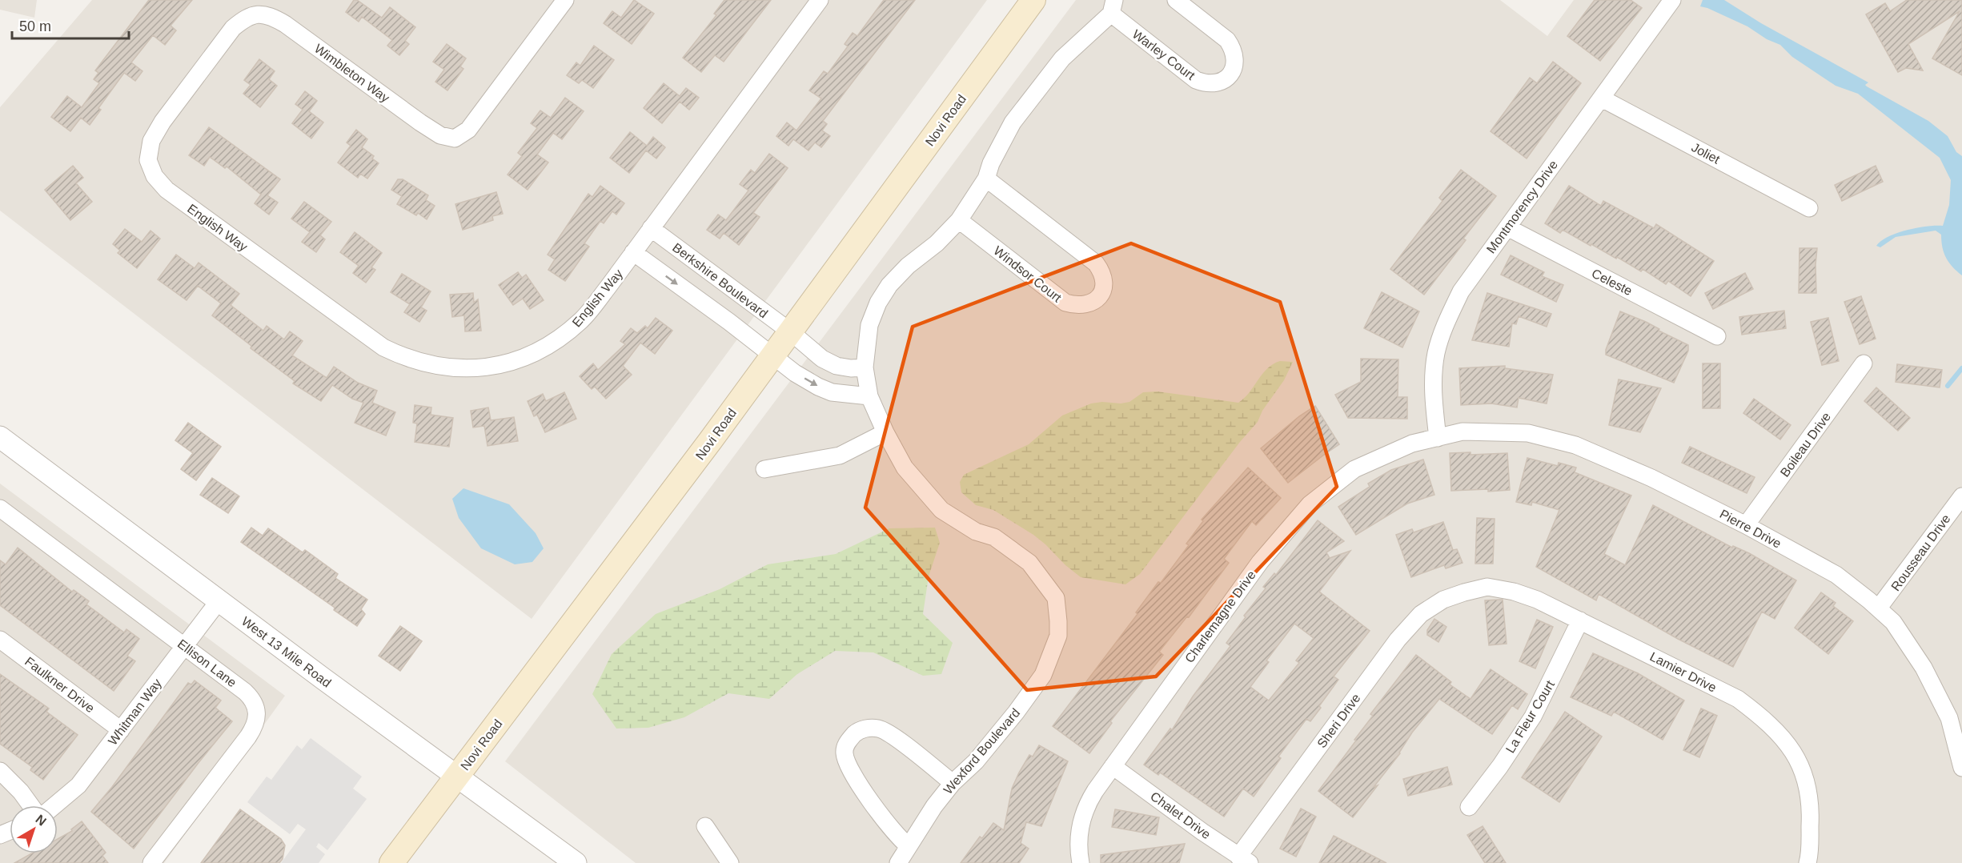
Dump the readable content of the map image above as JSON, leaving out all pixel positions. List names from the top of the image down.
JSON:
{
  "streets": {
    "main road": ["Novi Road"],
    "street": [
      "Warley Court",
      "Wimbleton Way",
      "Joliet",
      "Montmorency Drive",
      "English Way",
      "Windsor Court",
      "Berkshire Boulevard",
      "Celeste",
      "Boileau Drive",
      "Pierre Drive",
      "Rousseau Drive",
      "Charlemagne Drive",
      "West 13 Mile Road",
      "Ellison Lane",
      "Lamier Drive",
      "Faulkner Drive",
      "Whitman Way",
      "La Fleur Court",
      "Sheri Drive",
      "Wexford Boulevard",
      "Chalet Drive"
    ]
  },
  "crossings": [
    ["Warley Court", "Wexford Boulevard"],
    ["Wimbleton Way", "English Way"],
    ["Novi Road", "Berkshire Boulevard"],
    ["Novi Road", "West 13 Mile Road"],
    ["Joliet", "Montmorency Drive"],
    ["Montmorency Drive", "Celeste"],
    ["Montmorency Drive", "Pierre Drive"],
    ["Montmorency Drive", "Charlemagne Drive"],
    ["English Way", "Berkshire Boulevard"],
    ["Windsor Court", "Wexford Boulevard"],
    ["Berkshire Boulevard", "Wexford Boulevard"],
    ["Boileau Drive", "Pierre Drive"],
    ["Pierre Drive", "Rousseau Drive"],
    ["Pierre Drive", "Charlemagne Drive"],
    ["Charlemagne Drive", "Chalet Drive"],
    ["West 13 Mile Road", "Whitman Way"],
    ["Ellison Lane", "Whitman Way"],
    ["Lamier Drive", "La Fleur Court"],
    ["Lamier Drive", "Sheri Drive"],
    ["Faulkner Drive", "Whitman Way"],
    ["Sheri Drive", "Chalet Drive"]
  ],
  "scale_bar": "50 m",
  "north": "top right"
}
